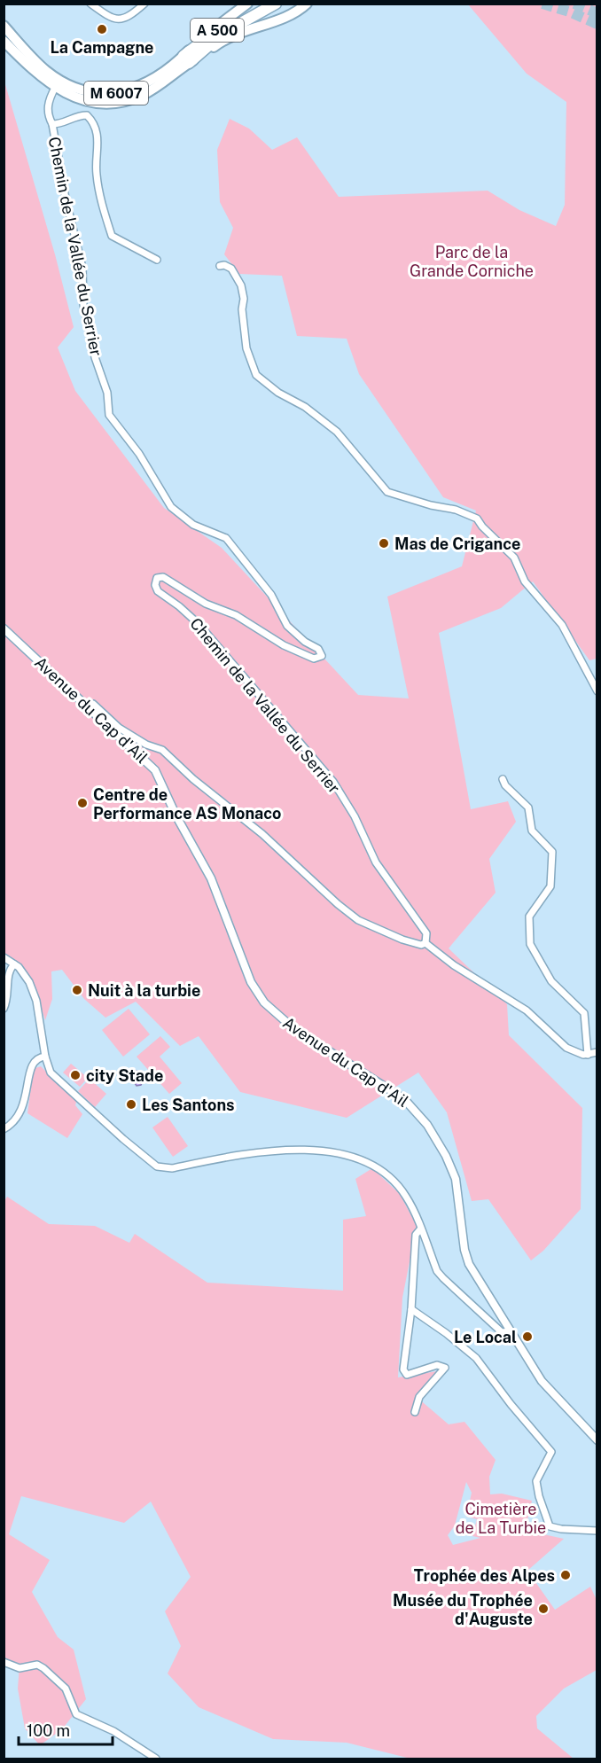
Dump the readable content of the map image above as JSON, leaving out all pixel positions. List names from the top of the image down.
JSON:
{
  "streets": {
    "highway": ["A 500"],
    "main road": ["M 6007"],
    "street": ["Chemin de la Vallée du Serrier", "Avenue du Cap d'Ail"]
  },
  "crossings": [
    ["A 500", "M 6007"],
    ["M 6007", "Chemin de la Vallée du Serrier"]
  ],
  "parks": ["Parc de la Grande Corniche", "Cimetière de La Turbie"],
  "places": [
    "La Campagne",
    "Mas de Crigance",
    "Centre de Performance AS Monaco",
    "Nuit à la turbie",
    "city Stade",
    "Les Santons",
    "Le Local",
    "Trophée des Alpes",
    "Musée du Trophée d'Auguste"
  ],
  "scale_bar": "100 m"
}
